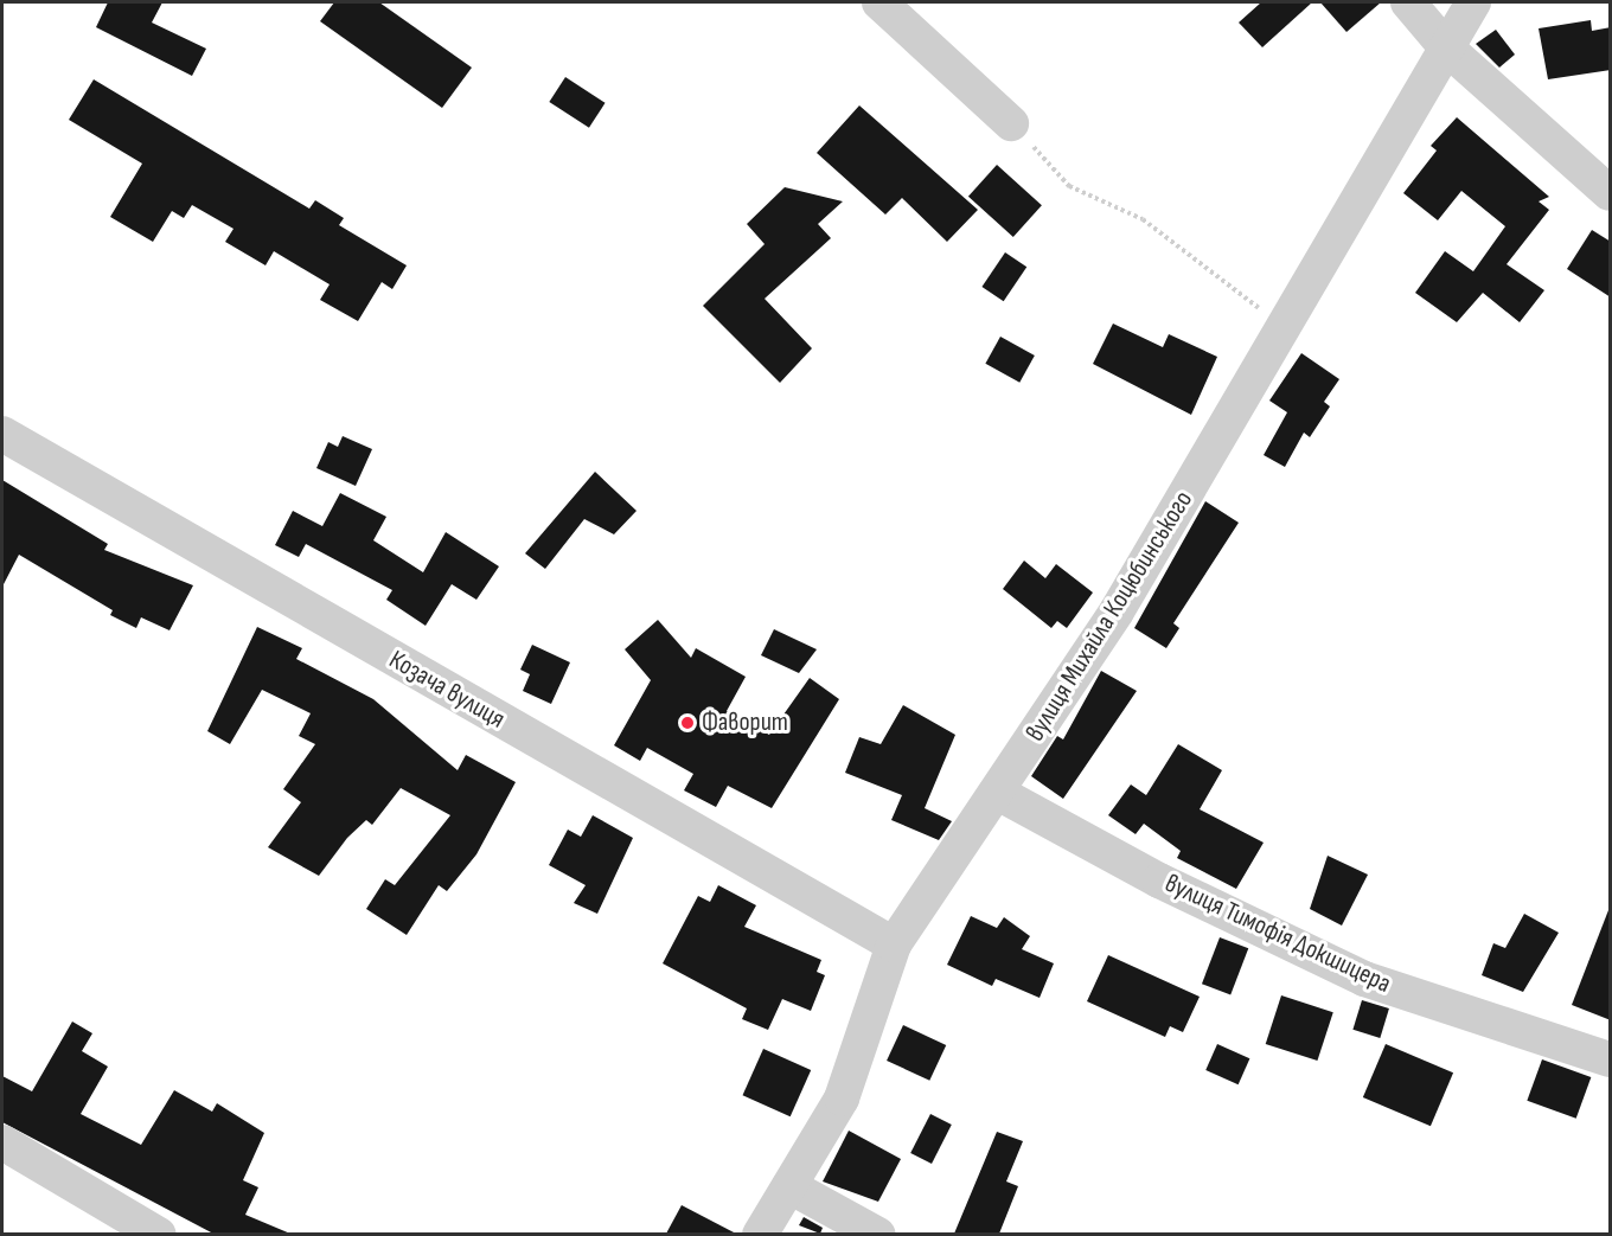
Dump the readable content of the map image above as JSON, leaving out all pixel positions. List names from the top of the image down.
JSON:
{
  "streets": {
    "street": ["вулиця Михайла Коцюбинського", "Козача вулиця", "вулиця Тимофія Докшицера"]
  },
  "crossings": [
    ["вулиця Михайла Коцюбинського", "Козача вулиця"],
    ["вулиця Михайла Коцюбинського", "вулиця Тимофія Докшицера"]
  ],
  "places": ["Фаворит"]
}
